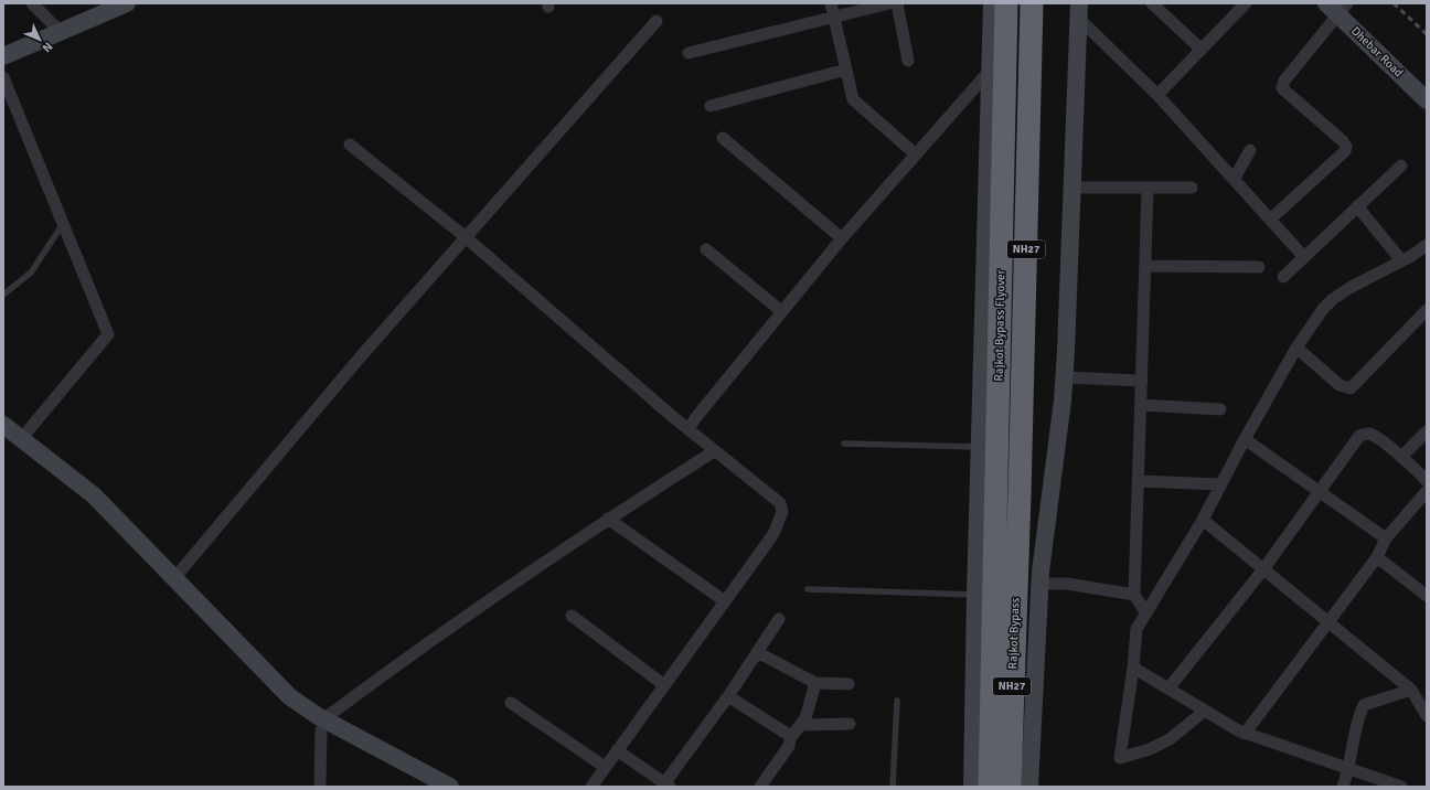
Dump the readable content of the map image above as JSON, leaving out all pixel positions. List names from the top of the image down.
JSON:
{
  "streets": {
    "highway": ["NH27", "Rajkot Bypass Flyover", "Rajkot Bypass"],
    "street": ["Dhebar Road"]
  },
  "crossings": [
    ["Rajkot Bypass Flyover", "Rajkot Bypass"]
  ],
  "north": "bottom right"
}
